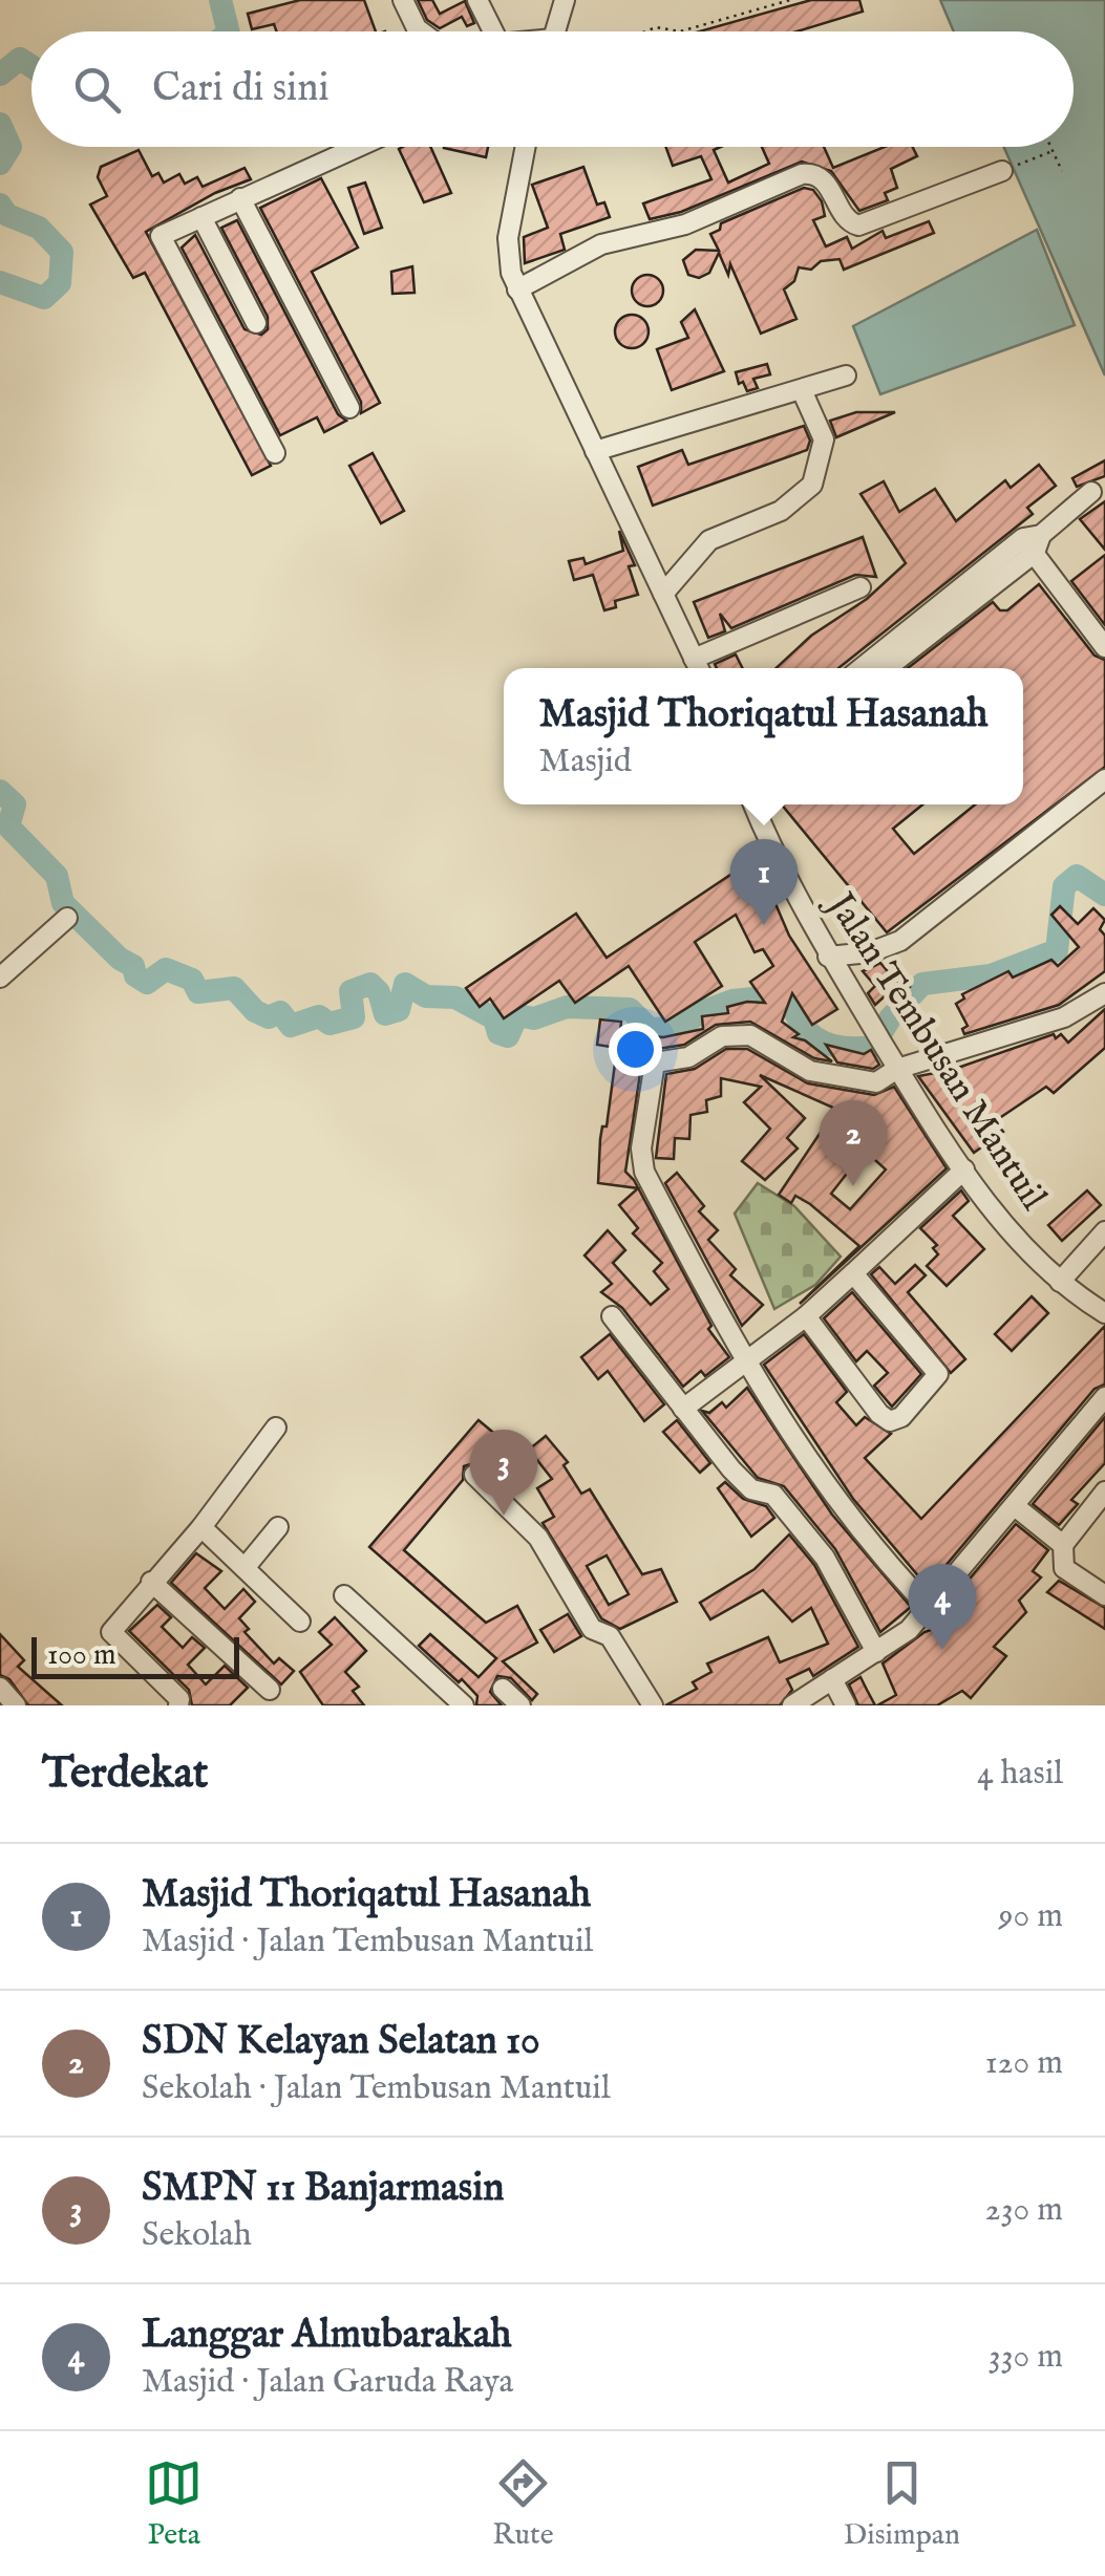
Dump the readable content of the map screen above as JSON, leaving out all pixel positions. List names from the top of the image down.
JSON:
{
  "streets": {
    "street": ["Jalan Tembusan Mantuil"]
  },
  "scale_bar": "100 m",
  "page": {
    "search": "Cari di sini",
    "popup": ["Masjid Thoriqatul Hasanah", "Masjid"],
    "pins": [
      "1",
      "2",
      "3",
      "4"
    ],
    "scale": "100 m",
    "heading": ["Terdekat", "4 hasil"],
    "list": [
      {
        "mark": "1",
        "name": "Masjid Thoriqatul Hasanah",
        "note": "Masjid · Jalan Tembusan Mantuil",
        "value": "90 m"
      },
      {
        "mark": "2",
        "name": "SDN Kelayan Selatan 10",
        "note": "Sekolah · Jalan Tembusan Mantuil",
        "value": "120 m"
      },
      {
        "mark": "3",
        "name": "SMPN 11 Banjarmasin",
        "note": "Sekolah",
        "value": "230 m"
      },
      {
        "mark": "4",
        "name": "Langgar Almubarakah",
        "note": "Masjid · Jalan Garuda Raya",
        "value": "330 m"
      }
    ],
    "nav": ["Peta", "Rute", "Disimpan"]
  }
}
